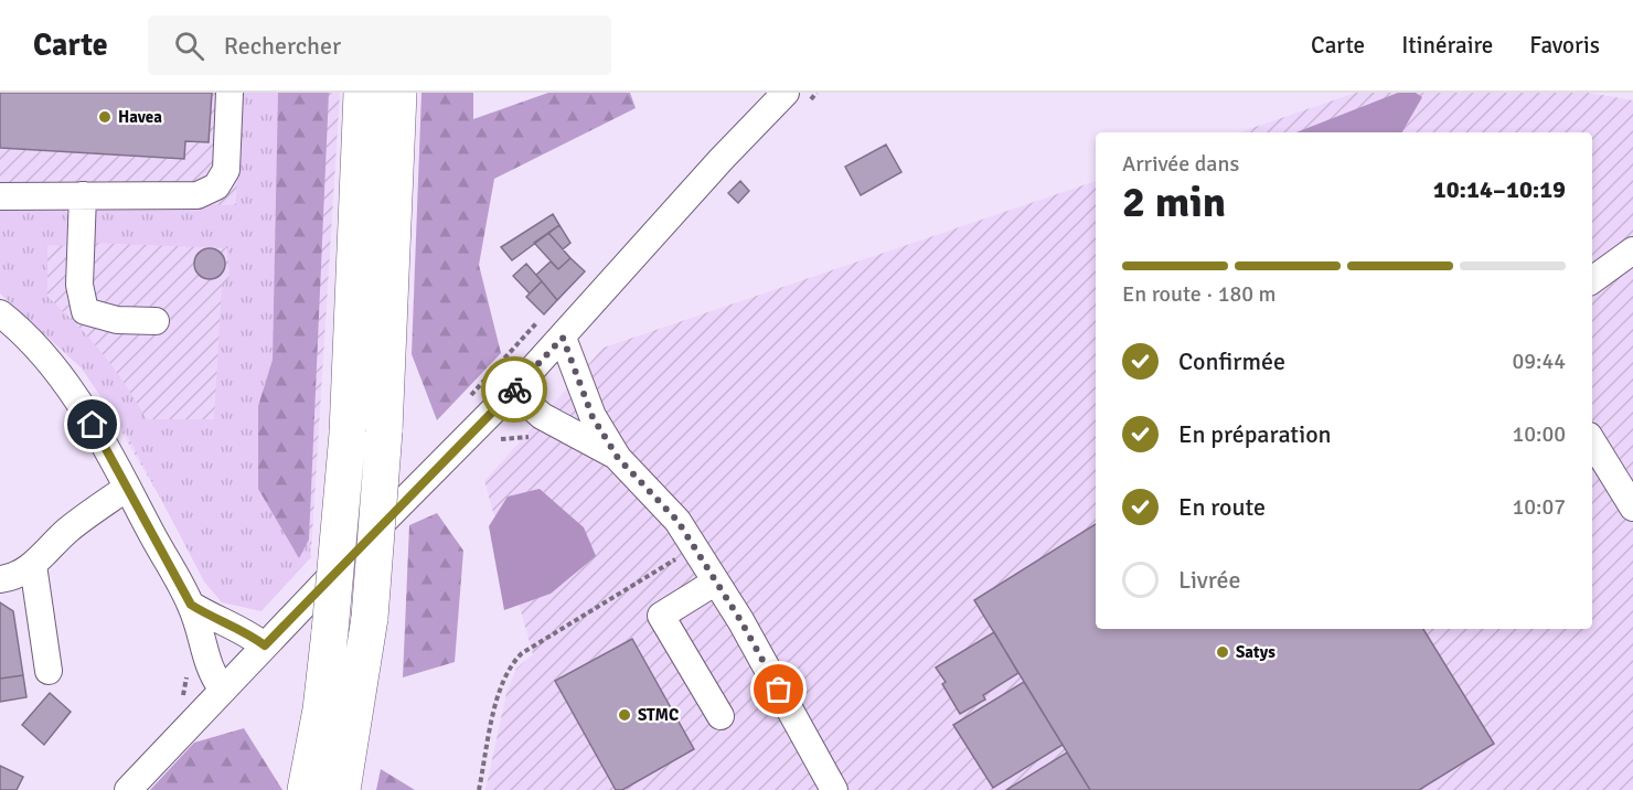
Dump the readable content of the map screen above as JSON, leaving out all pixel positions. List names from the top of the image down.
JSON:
{
  "places": ["Havea", "Satys", "STMC"],
  "page": {
    "header": "Carte",
    "search": "Rechercher",
    "nav": ["Carte", "Itinéraire", "Favoris"],
    "heading": ["2 min", "Arrivée dans", "10:14–10:19"],
    "bar": "En route · 180 m",
    "list": [
      ["Confirmée", "09:44"],
      ["En préparation", "10:00"],
      ["En route", "10:07"],
      "Livrée"
    ]
  }
}
